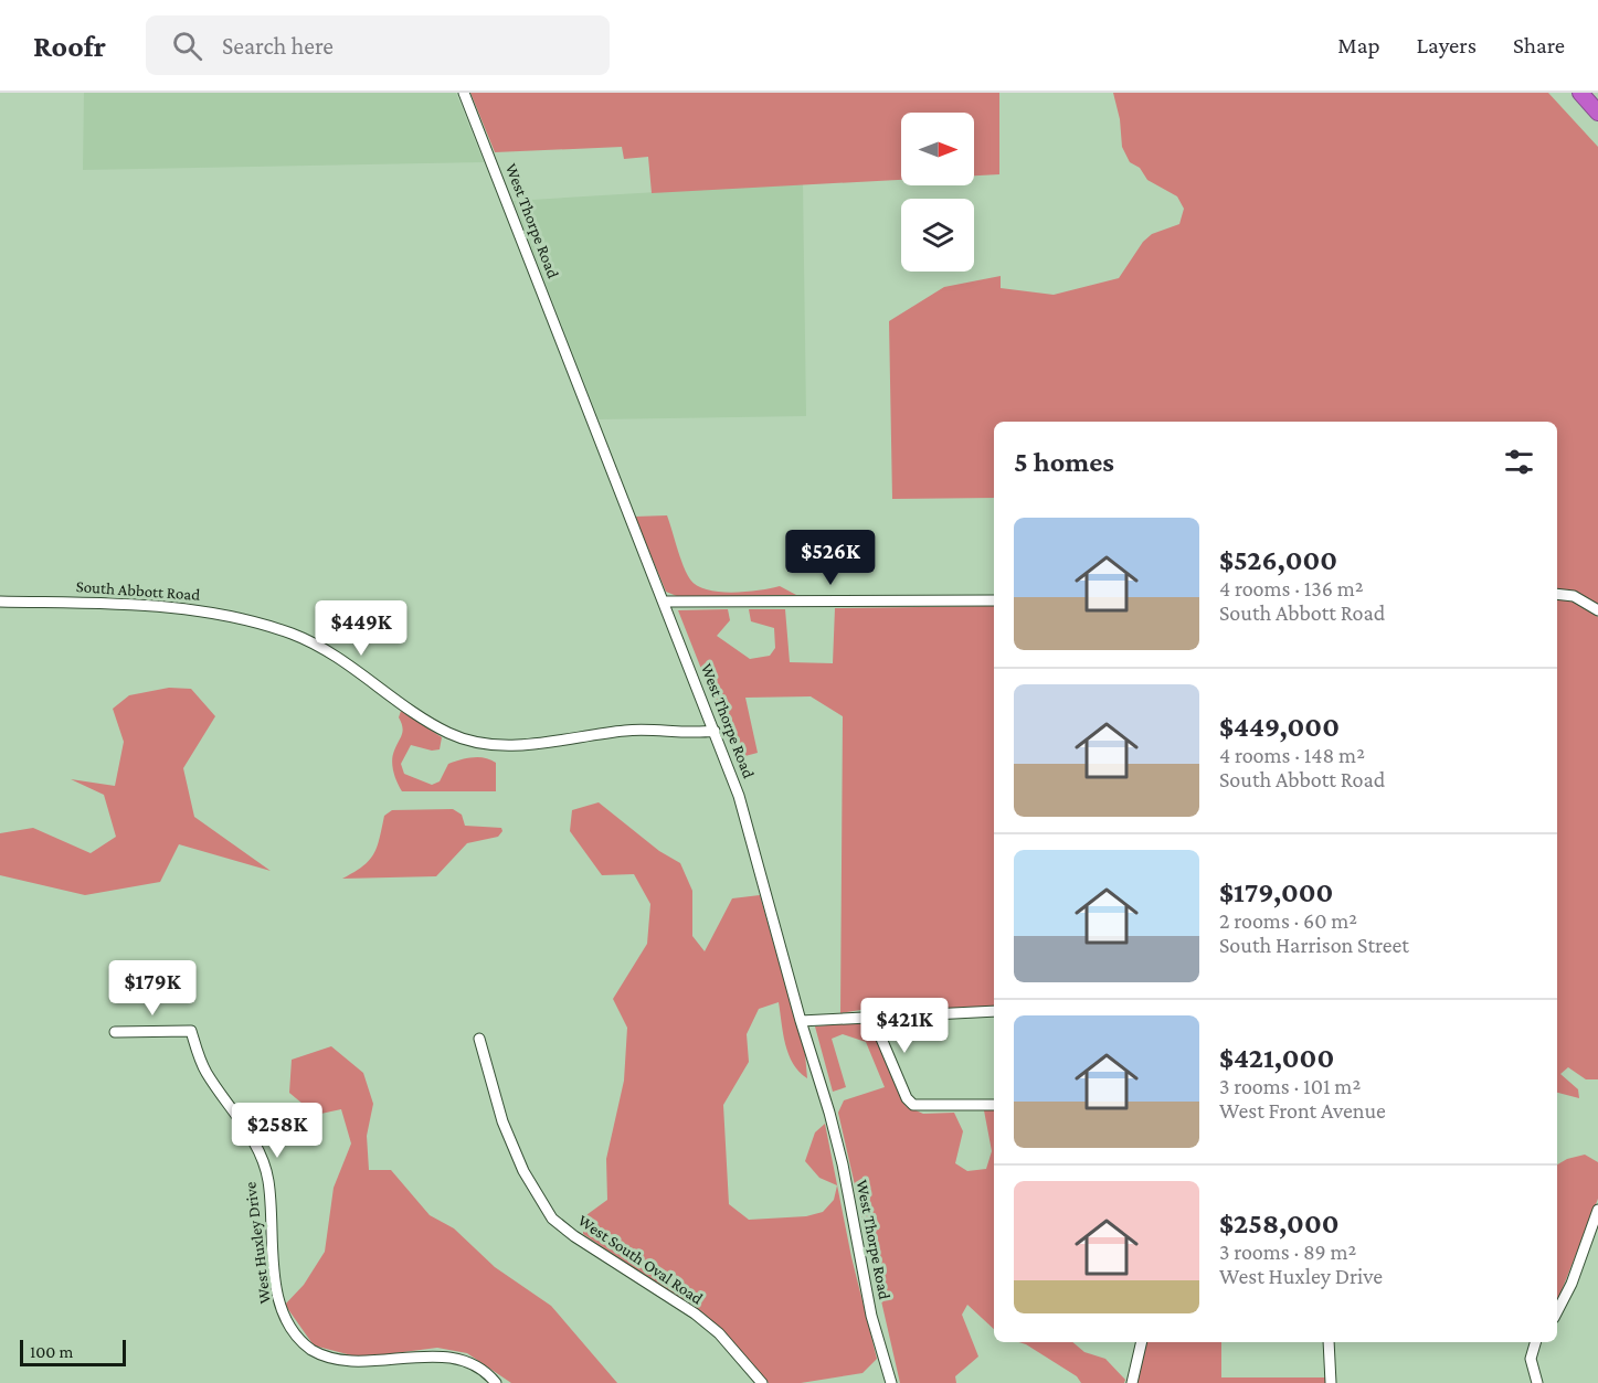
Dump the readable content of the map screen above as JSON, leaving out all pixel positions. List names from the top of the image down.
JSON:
{
  "streets": {
    "street": [
      "West Thorpe Road",
      "South Abbott Road",
      "West Huxley Drive",
      "West South Oval Road"
    ]
  },
  "crossings": [
    ["West Thorpe Road", "South Abbott Road"]
  ],
  "scale_bar": "100 m",
  "north": "right",
  "page": {
    "header": "Roofr",
    "search": "Search here",
    "nav": ["Map", "Layers", "Share"],
    "heading": "5 homes",
    "list": [
      {
        "name": "$526,000",
        "note": "4 rooms · 136 m² · South Abbott Road"
      },
      {
        "name": "$449,000",
        "note": "4 rooms · 148 m² · South Abbott Road"
      },
      {
        "name": "$179,000",
        "note": "2 rooms · 60 m² · South Harrison Street"
      },
      {
        "name": "$421,000",
        "note": "3 rooms · 101 m² · West Front Avenue"
      },
      {
        "name": "$258,000",
        "note": "3 rooms · 89 m² · West Huxley Drive"
      }
    ],
    "price": [
      "$526K",
      "$449K",
      "$179K",
      "$421K",
      "$258K"
    ],
    "scale": "100 m"
  }
}
